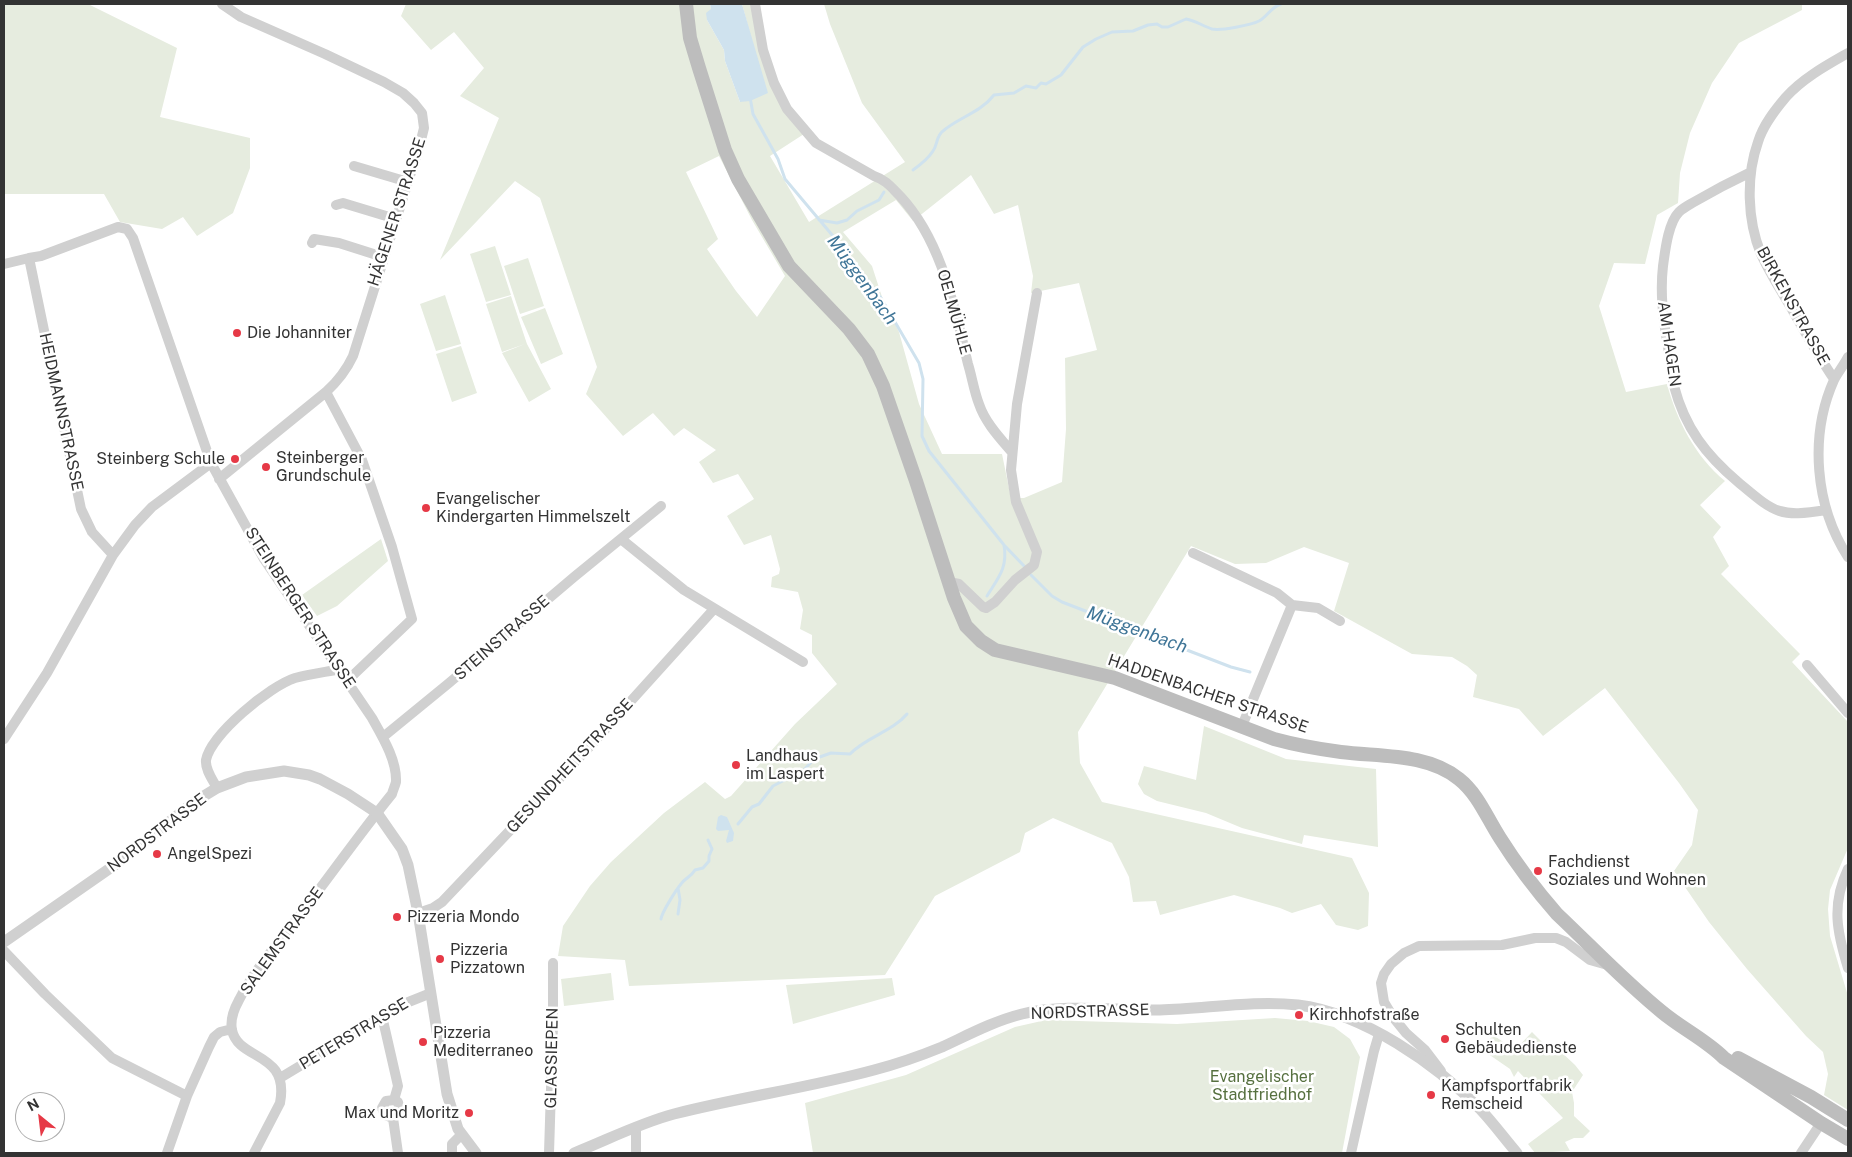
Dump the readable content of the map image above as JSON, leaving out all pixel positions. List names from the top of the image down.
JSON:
{
  "streets": {
    "main road": ["HADDENBACHER STRASSE"],
    "street": [
      "HÄGENER STRASSE",
      "BIRKENSTRASSE",
      "OELMÜHLE",
      "AM HAGEN",
      "HEIDMANNSTRASSE",
      "STEINBERGER STRASSE",
      "STEINSTRASSE",
      "GESUNDHEITSTRASSE",
      "NORDSTRASSE",
      "SALEMSTRASSE",
      "PETERSTRASSE",
      "GLASSIEPEN"
    ]
  },
  "crossings": [
    ["HÄGENER STRASSE", "STEINBERGER STRASSE"],
    ["BIRKENSTRASSE", "AM HAGEN"],
    ["HEIDMANNSTRASSE", "STEINBERGER STRASSE"],
    ["STEINBERGER STRASSE", "STEINSTRASSE"],
    ["STEINBERGER STRASSE", "NORDSTRASSE"],
    ["STEINBERGER STRASSE", "SALEMSTRASSE"],
    ["GESUNDHEITSTRASSE", "NORDSTRASSE"],
    ["NORDSTRASSE", "SALEMSTRASSE"],
    ["NORDSTRASSE", "PETERSTRASSE"],
    ["SALEMSTRASSE", "PETERSTRASSE"]
  ],
  "water": ["Müggenbach"],
  "parks": ["Evangelischer Stadtfriedhof"],
  "places": [
    "Die Johanniter",
    "Steinberg Schule",
    "Steinberger Grundschule",
    "Evangelischer Kindergarten Himmelszelt",
    "Landhaus im Laspert",
    "AngelSpezi",
    "Fachdienst Soziales und Wohnen",
    "Pizzeria Mondo",
    "Pizzeria Pizzatown",
    "Kirchhofstraße",
    "Schulten Gebäudedienste",
    "Pizzeria Mediterraneo",
    "Kampfsportfabrik Remscheid",
    "Max und Moritz"
  ],
  "north": "top left"
}
